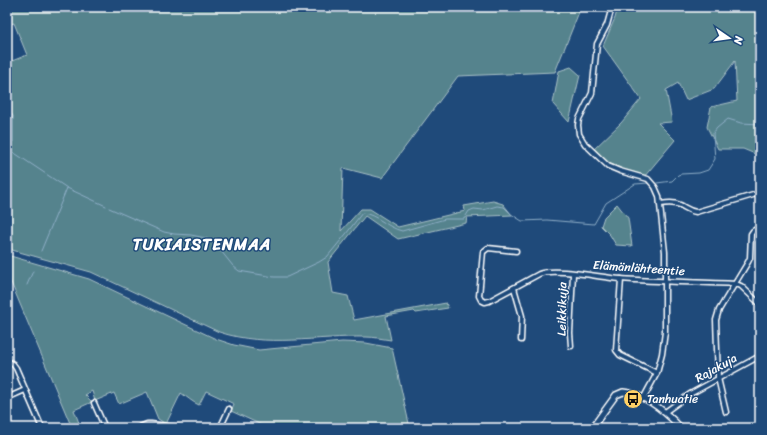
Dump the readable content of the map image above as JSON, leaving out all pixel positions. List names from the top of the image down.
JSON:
{
  "streets": {
    "street": ["Elämänlähteentie", "Leikkikuja", "Rajakuja"]
  },
  "crossings": [
    ["Elämänlähteentie", "Leikkikuja"]
  ],
  "districts": ["TUKIAISTENMAA"],
  "places": {
    "bus stop": ["Tanhuatie"]
  },
  "north": "right"
}
